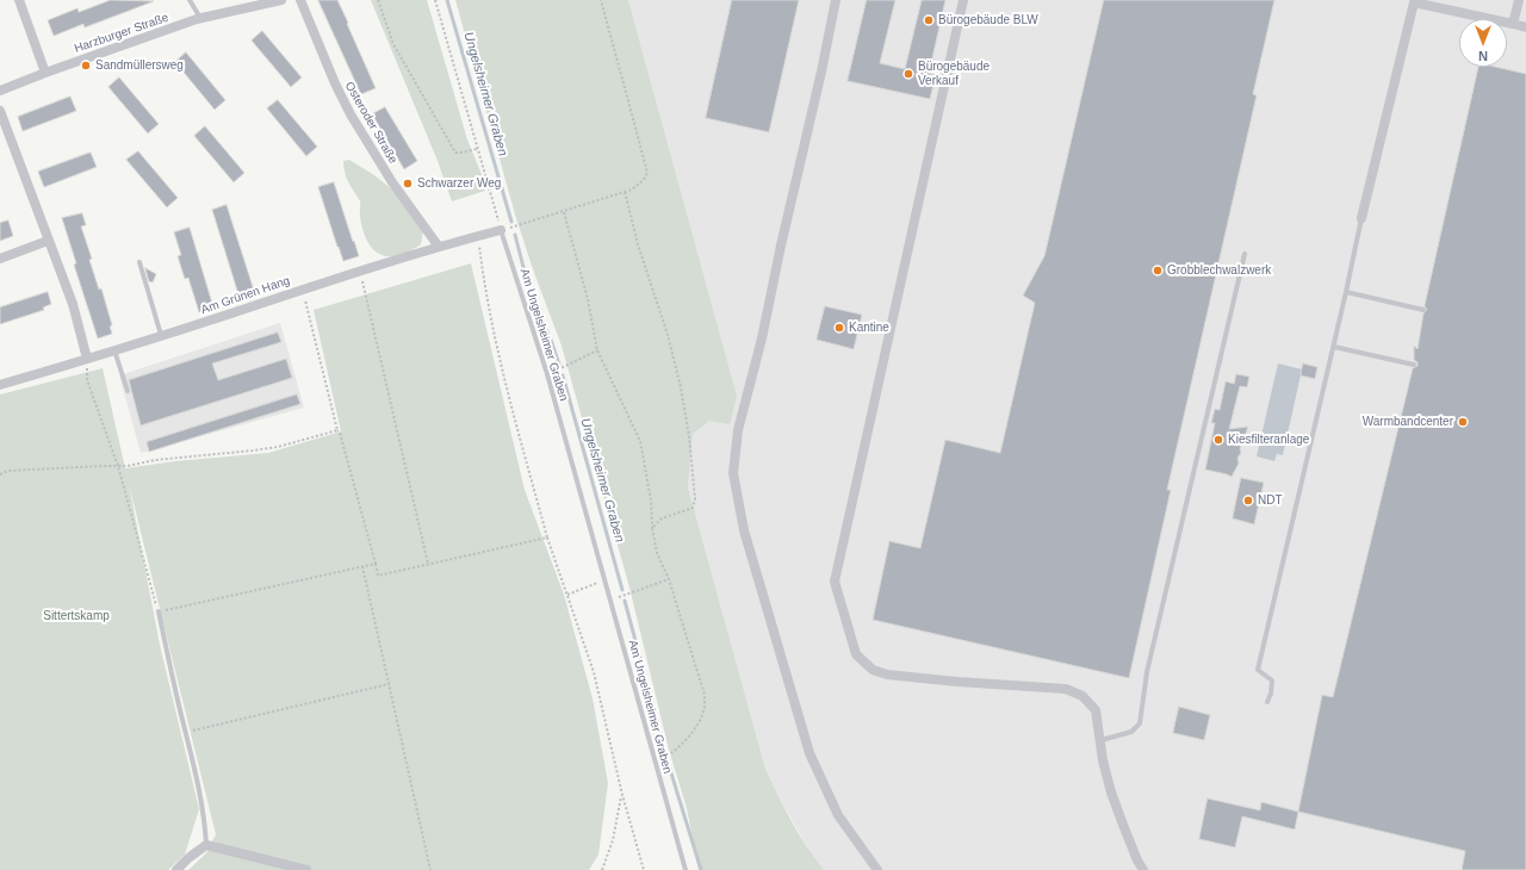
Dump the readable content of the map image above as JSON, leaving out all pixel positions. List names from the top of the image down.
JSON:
{
  "streets": {
    "street": ["Harzburger Straße", "Osteroder Straße", "Am Grünen Hang"],
    "lane": ["Am Ungelsheimer Graben"]
  },
  "crossings": [
    ["Osteroder Straße", "Am Grünen Hang"],
    ["Am Grünen Hang", "Am Ungelsheimer Graben"]
  ],
  "water": ["Ungelsheimer Graben"],
  "parks": ["Sittertskamp"],
  "places": [
    "Bürogebäude BLW",
    "Sandmüllersweg",
    "Bürogebäude Verkauf",
    "Schwarzer Weg",
    "Grobblechwalzwerk",
    "Kantine",
    "Warmbandcenter",
    "Kiesfilteranlage",
    "NDT"
  ],
  "north": "bottom"
}
